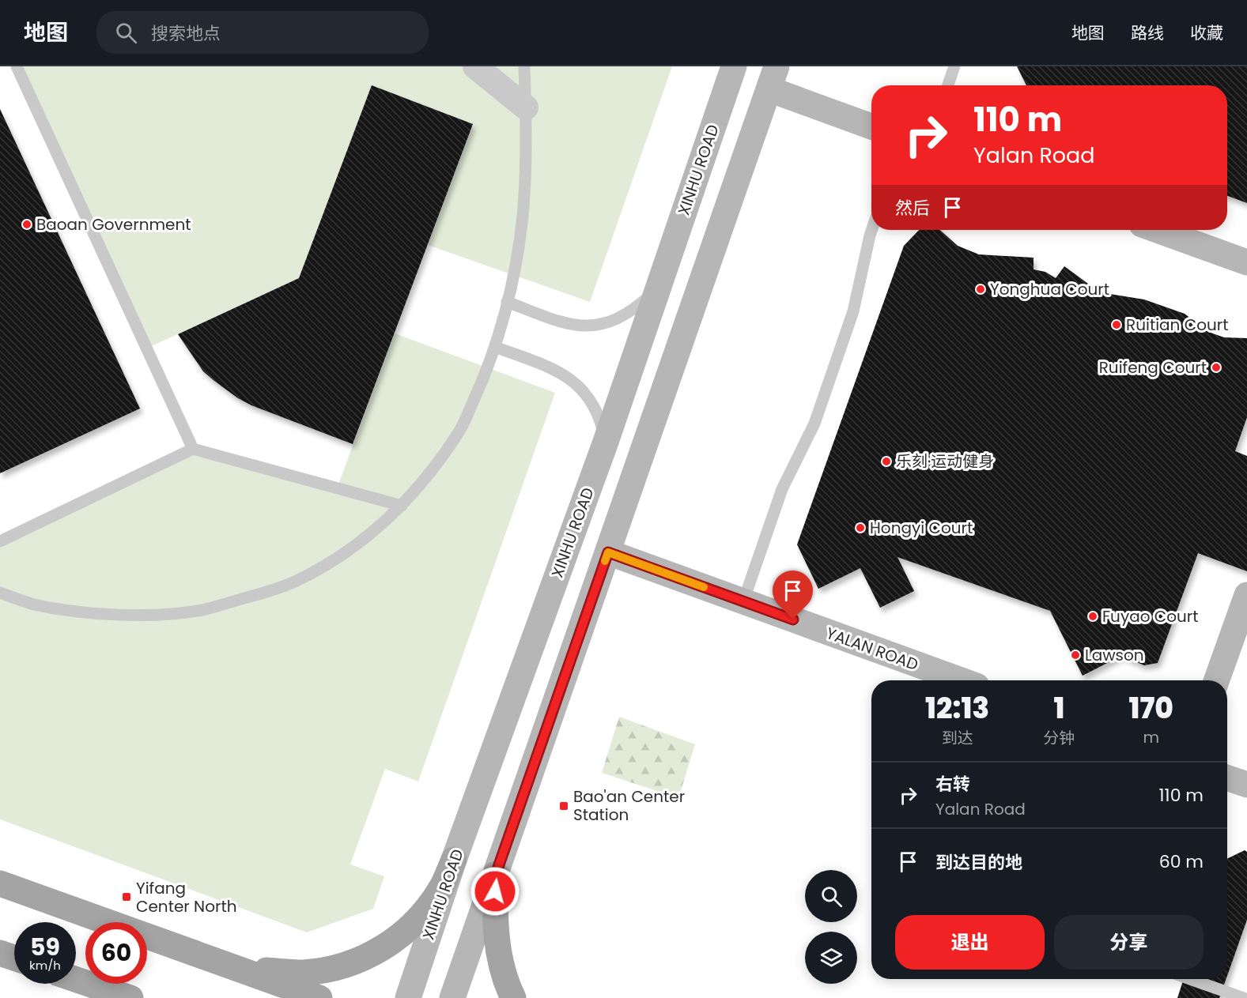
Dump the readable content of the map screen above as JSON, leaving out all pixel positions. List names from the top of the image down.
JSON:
{
  "streets": {
    "main road": ["XINHU ROAD", "YALAN ROAD"]
  },
  "places": {
    "other": [
      "Baoan Government",
      "Yonghua Court",
      "Ruitian Court",
      "Ruifeng Court",
      "乐刻·运动健身",
      "Hongyi Court",
      "Fuyao Court",
      "Lawson"
    ],
    "transit": ["Bao'an Center Station", "Yifang Center North"]
  },
  "page": {
    "header": "地图",
    "search": "搜索地点",
    "nav": ["地图", "路线", "收藏"],
    "turn": ["110 m", "Yalan Road"],
    "then": "然后",
    "eta": [
      "12:13",
      "到达",
      "1",
      "分钟",
      "170",
      "m"
    ],
    "list": [
      {
        "name": "右转",
        "note": "Yalan Road",
        "value": "110 m"
      },
      {
        "name": "到达目的地",
        "value": "60 m"
      }
    ],
    "buttons": ["退出", "分享"],
    "speed": "59 km/h",
    "limit": "60"
  }
}
